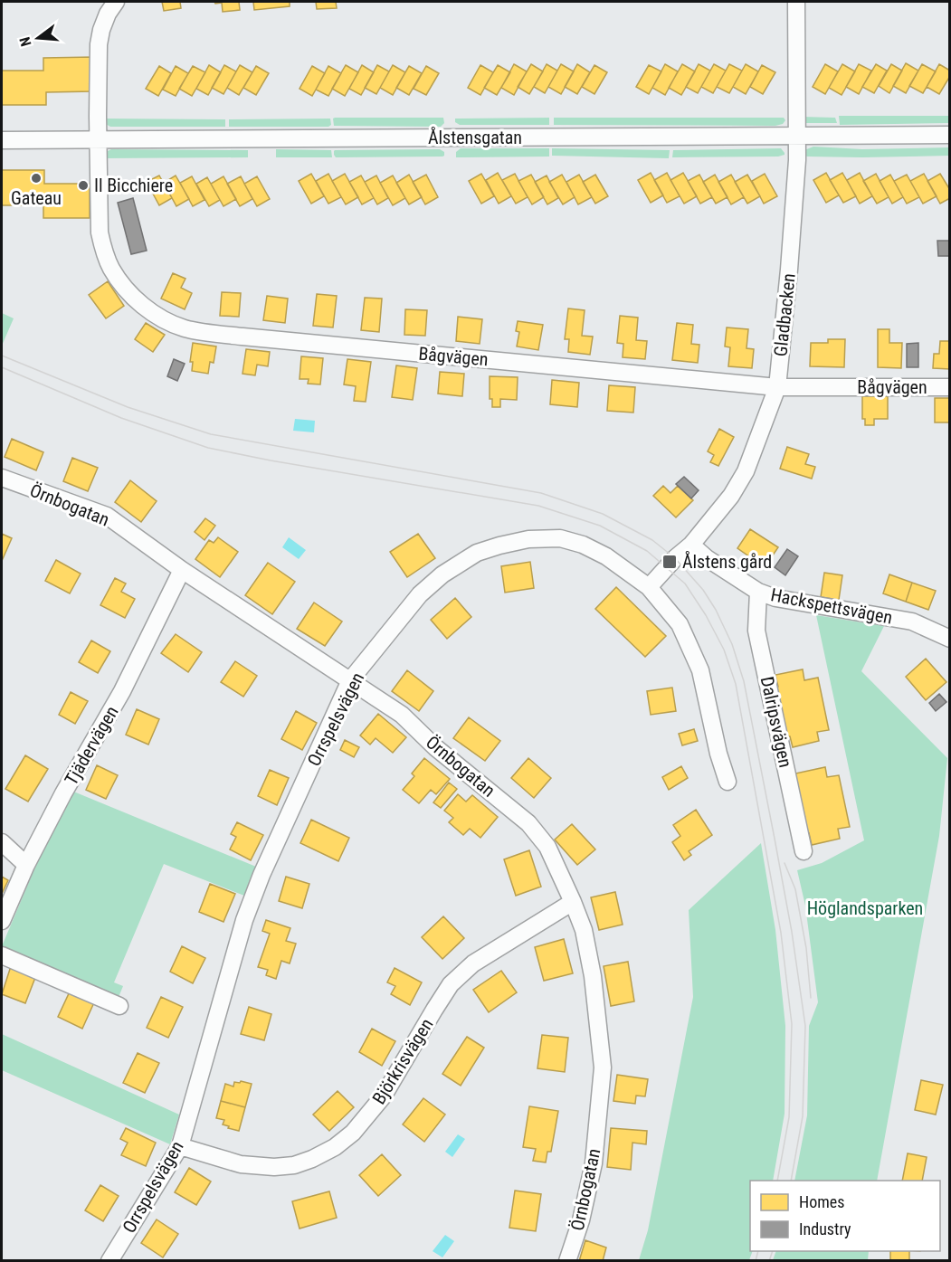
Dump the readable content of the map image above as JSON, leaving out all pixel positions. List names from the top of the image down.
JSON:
{
  "streets": {
    "street": [
      "Ålstensgatan",
      "Gladbacken",
      "Bågvägen",
      "Örnbogatan",
      "Hackspettsvägen",
      "Orrspelsvägen",
      "Dalripsvägen",
      "Tjädervägen",
      "Björkrisvägen"
    ]
  },
  "crossings": [
    ["Ålstensgatan", "Gladbacken"],
    ["Ålstensgatan", "Bågvägen"],
    ["Gladbacken", "Bågvägen"],
    ["Gladbacken", "Hackspettsvägen"],
    ["Gladbacken", "Orrspelsvägen"],
    ["Örnbogatan", "Orrspelsvägen"],
    ["Örnbogatan", "Tjädervägen"],
    ["Örnbogatan", "Björkrisvägen"],
    ["Hackspettsvägen", "Dalripsvägen"],
    ["Orrspelsvägen", "Björkrisvägen"]
  ],
  "parks": ["Höglandsparken"],
  "places": {
    "other": ["Gateau", "Il Bicchiere"],
    "transit": ["Ålstens gård"]
  },
  "legend": ["Homes", "Industry"],
  "north": "left"
}
